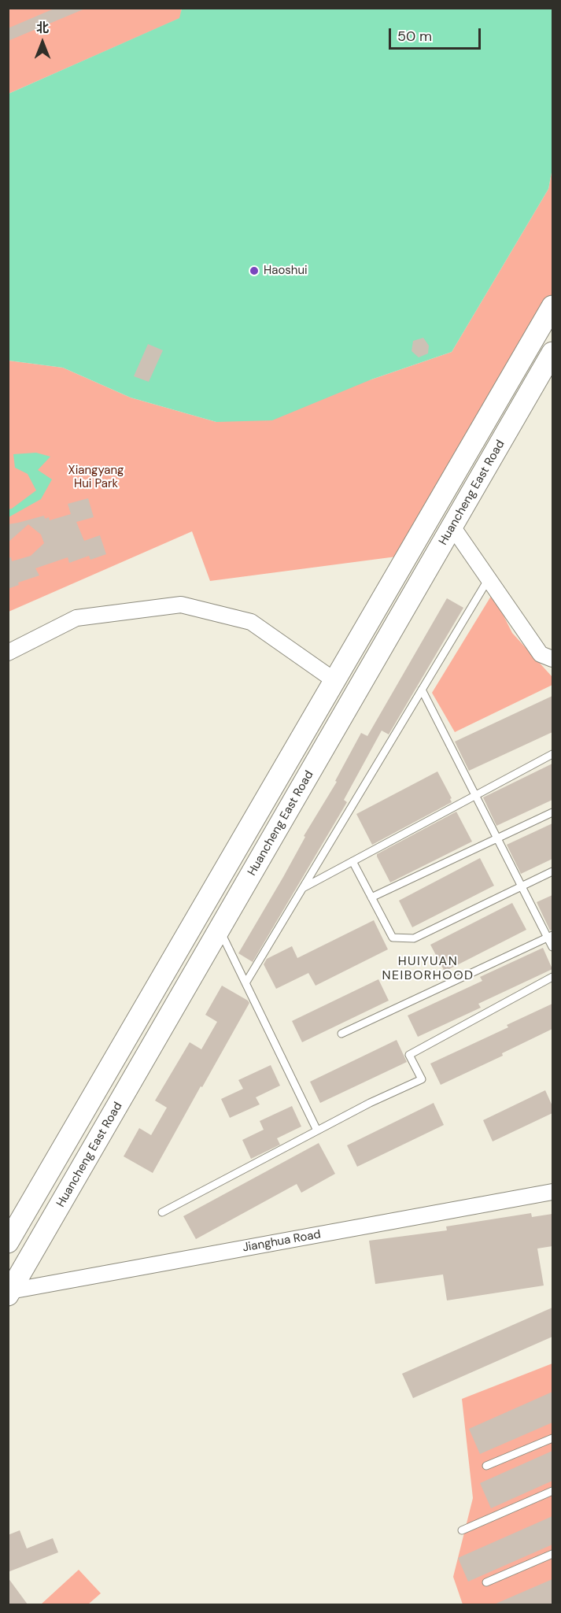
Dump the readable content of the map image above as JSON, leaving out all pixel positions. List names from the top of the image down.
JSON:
{
  "streets": {
    "main road": ["Huancheng East Road"],
    "street": ["Jianghua Road"]
  },
  "crossings": [
    ["Huancheng East Road", "Jianghua Road"]
  ],
  "districts": ["HUIYUAN NEIBORHOOD"],
  "parks": ["Xiangyang Hui Park"],
  "places": ["Haoshui"],
  "scale_bar": "50 m",
  "north": "top"
}
